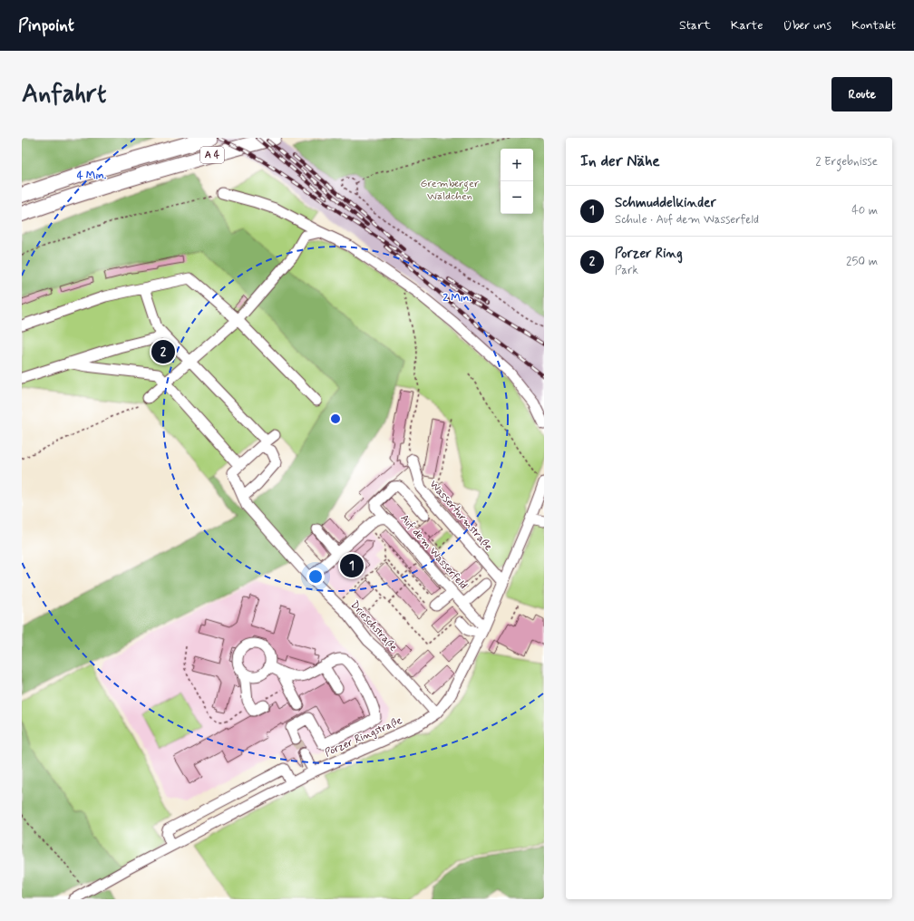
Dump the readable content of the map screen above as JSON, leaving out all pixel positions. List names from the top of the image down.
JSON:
{
  "streets": {
    "highway": ["A 4"],
    "street": [
      "Wasserturmstraße",
      "Auf dem Wasserfeld",
      "Drieschstraße",
      "Porzer Ringstraße"
    ]
  },
  "crossings": [
    ["Wasserturmstraße", "Porzer Ringstraße"],
    ["Auf dem Wasserfeld", "Drieschstraße"],
    ["Auf dem Wasserfeld", "Porzer Ringstraße"],
    ["Drieschstraße", "Porzer Ringstraße"]
  ],
  "parks": ["Gremberger Wäldchen"],
  "page": {
    "header": "Pinpoint",
    "nav": [
      "Start",
      "Karte",
      "Über uns",
      "Kontakt"
    ],
    "buttons": "Route",
    "title": "Anfahrt",
    "heading": ["In der Nähe", "2 Ergebnisse"],
    "map_buttons": ["+", "−"],
    "list": [
      {
        "mark": "1",
        "name": "Schmuddelkinder",
        "note": "Schule · Auf dem Wasserfeld",
        "value": "40 m"
      },
      {
        "mark": "2",
        "name": "Porzer Ring",
        "note": "Park",
        "value": "250 m"
      }
    ],
    "pins": ["2", "1"]
  },
  "rings": ["4 Min.", "2 Min."]
}
